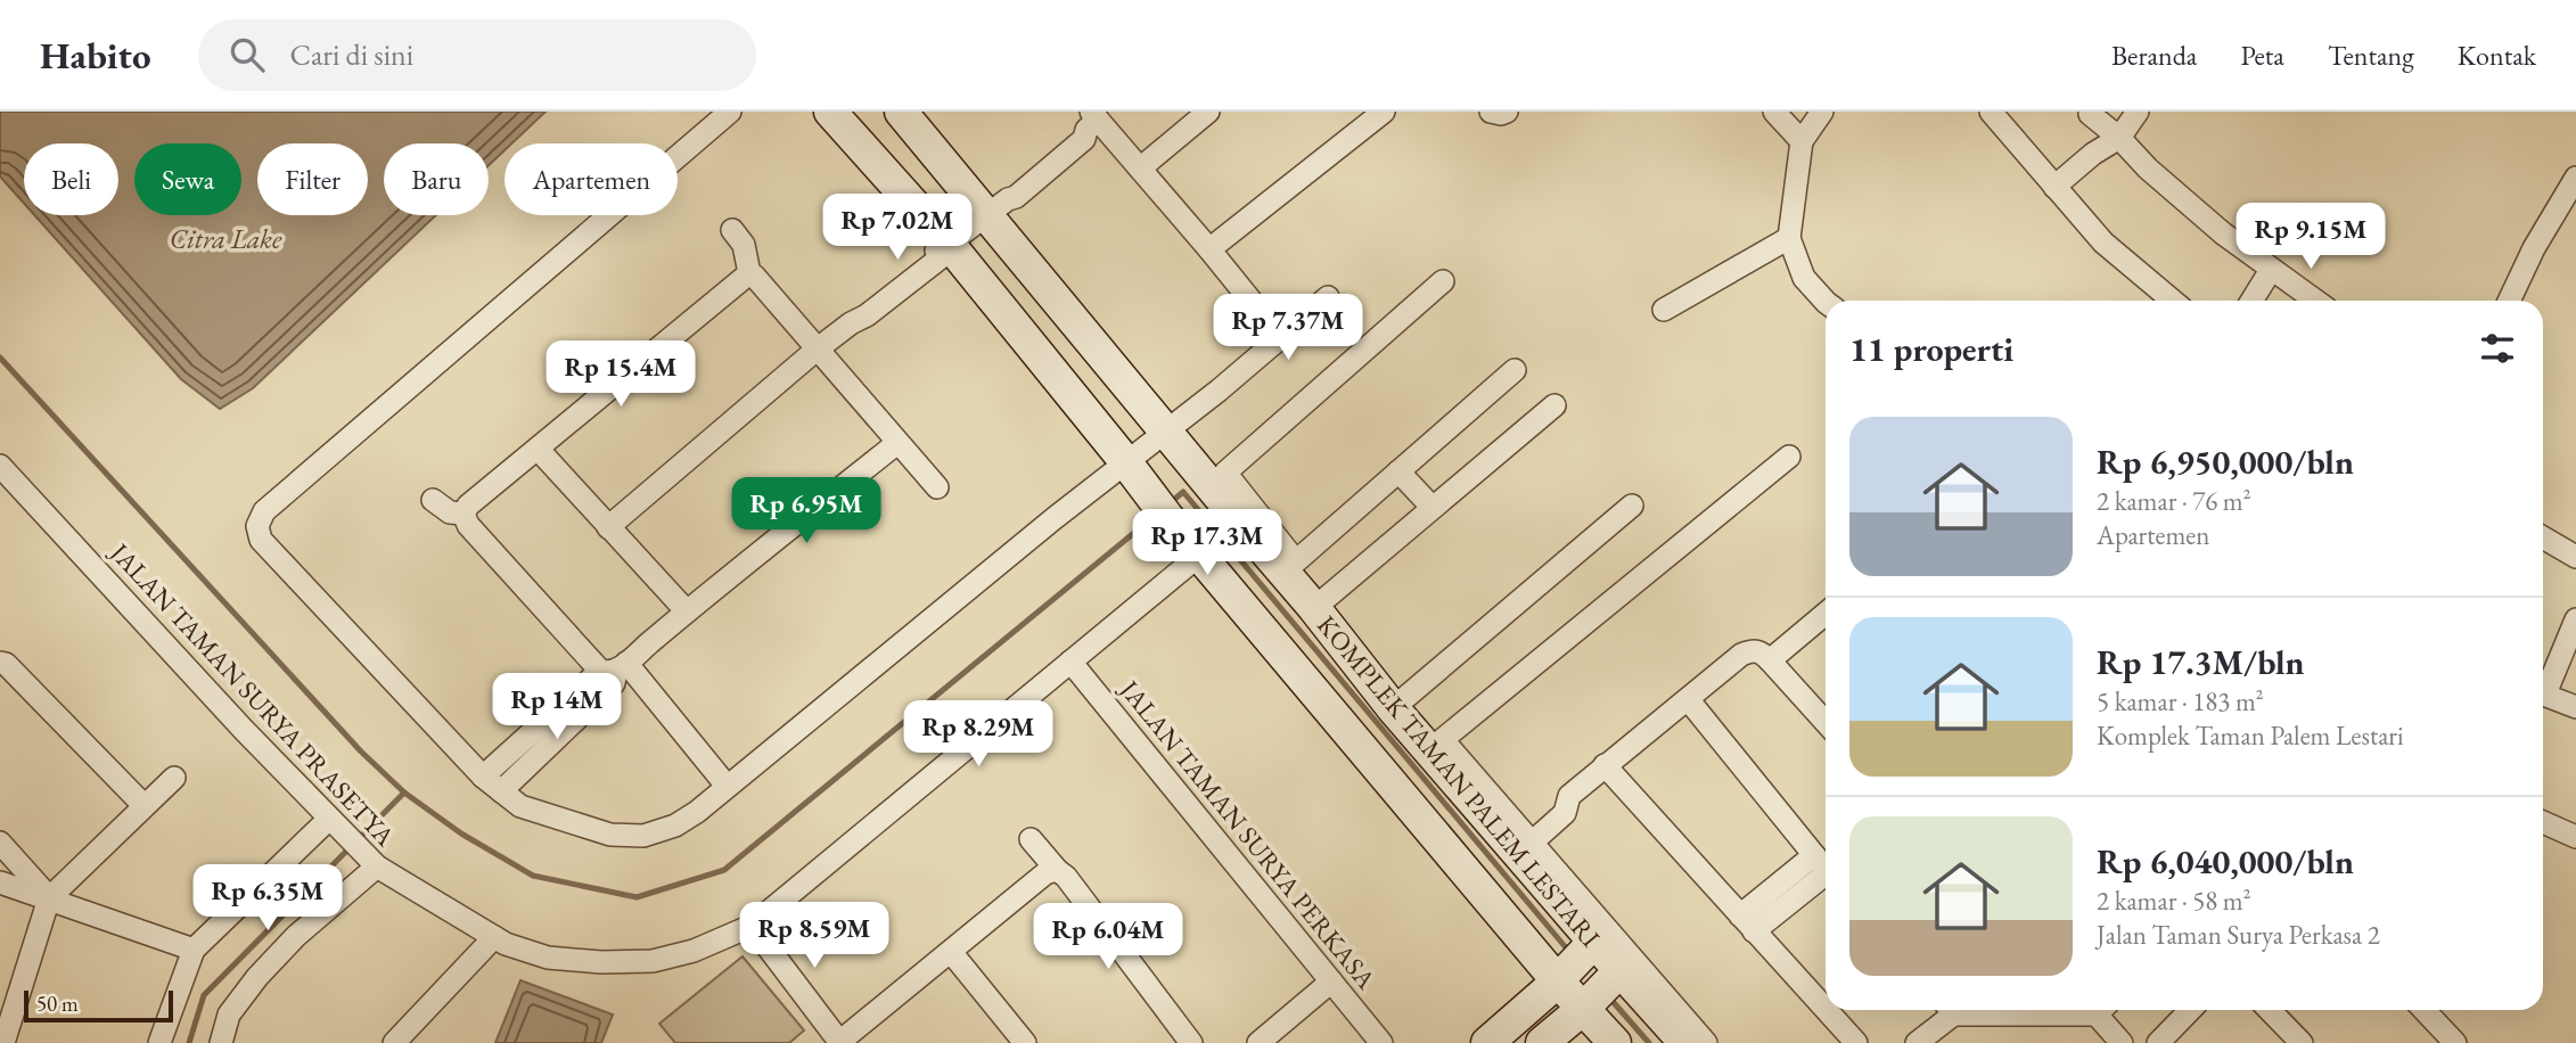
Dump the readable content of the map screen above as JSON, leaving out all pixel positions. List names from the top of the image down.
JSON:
{
  "streets": {
    "street": ["JALAN TAMAN SURYA PRASETYA", "KOMPLEK TAMAN PALEM LESTARI", "JALAN TAMAN SURYA PERKASA"]
  },
  "crossings": [
    ["JALAN TAMAN SURYA PRASETYA", "KOMPLEK TAMAN PALEM LESTARI"],
    ["JALAN TAMAN SURYA PRASETYA", "JALAN TAMAN SURYA PERKASA"]
  ],
  "water": ["Citra Lake"],
  "scale_bar": "50 m",
  "page": {
    "header": "Habito",
    "search": "Cari di sini",
    "nav": [
      "Beranda",
      "Peta",
      "Tentang",
      "Kontak"
    ],
    "chip": [
      "Beli",
      "Sewa",
      "Filter",
      "Baru",
      "Apartemen"
    ],
    "price": [
      "Rp 7.02M",
      "Rp 9.15M",
      "Rp 7.37M",
      "Rp 15.4M",
      "Rp 6.95M",
      "Rp 17.3M",
      "Rp 14M",
      "Rp 8.29M",
      "Rp 6.35M",
      "Rp 8.59M",
      "Rp 6.04M"
    ],
    "heading": "11 properti",
    "list": [
      {
        "name": "Rp 6,950,000/bln",
        "note": "2 kamar · 76 m² · Apartemen"
      },
      {
        "name": "Rp 17.3M/bln",
        "note": "5 kamar · 183 m² · Komplek Taman Palem Lestari"
      },
      {
        "name": "Rp 6,040,000/bln",
        "note": "2 kamar · 58 m² · Jalan Taman Surya Perkasa 2"
      }
    ],
    "scale": "50 m"
  }
}
